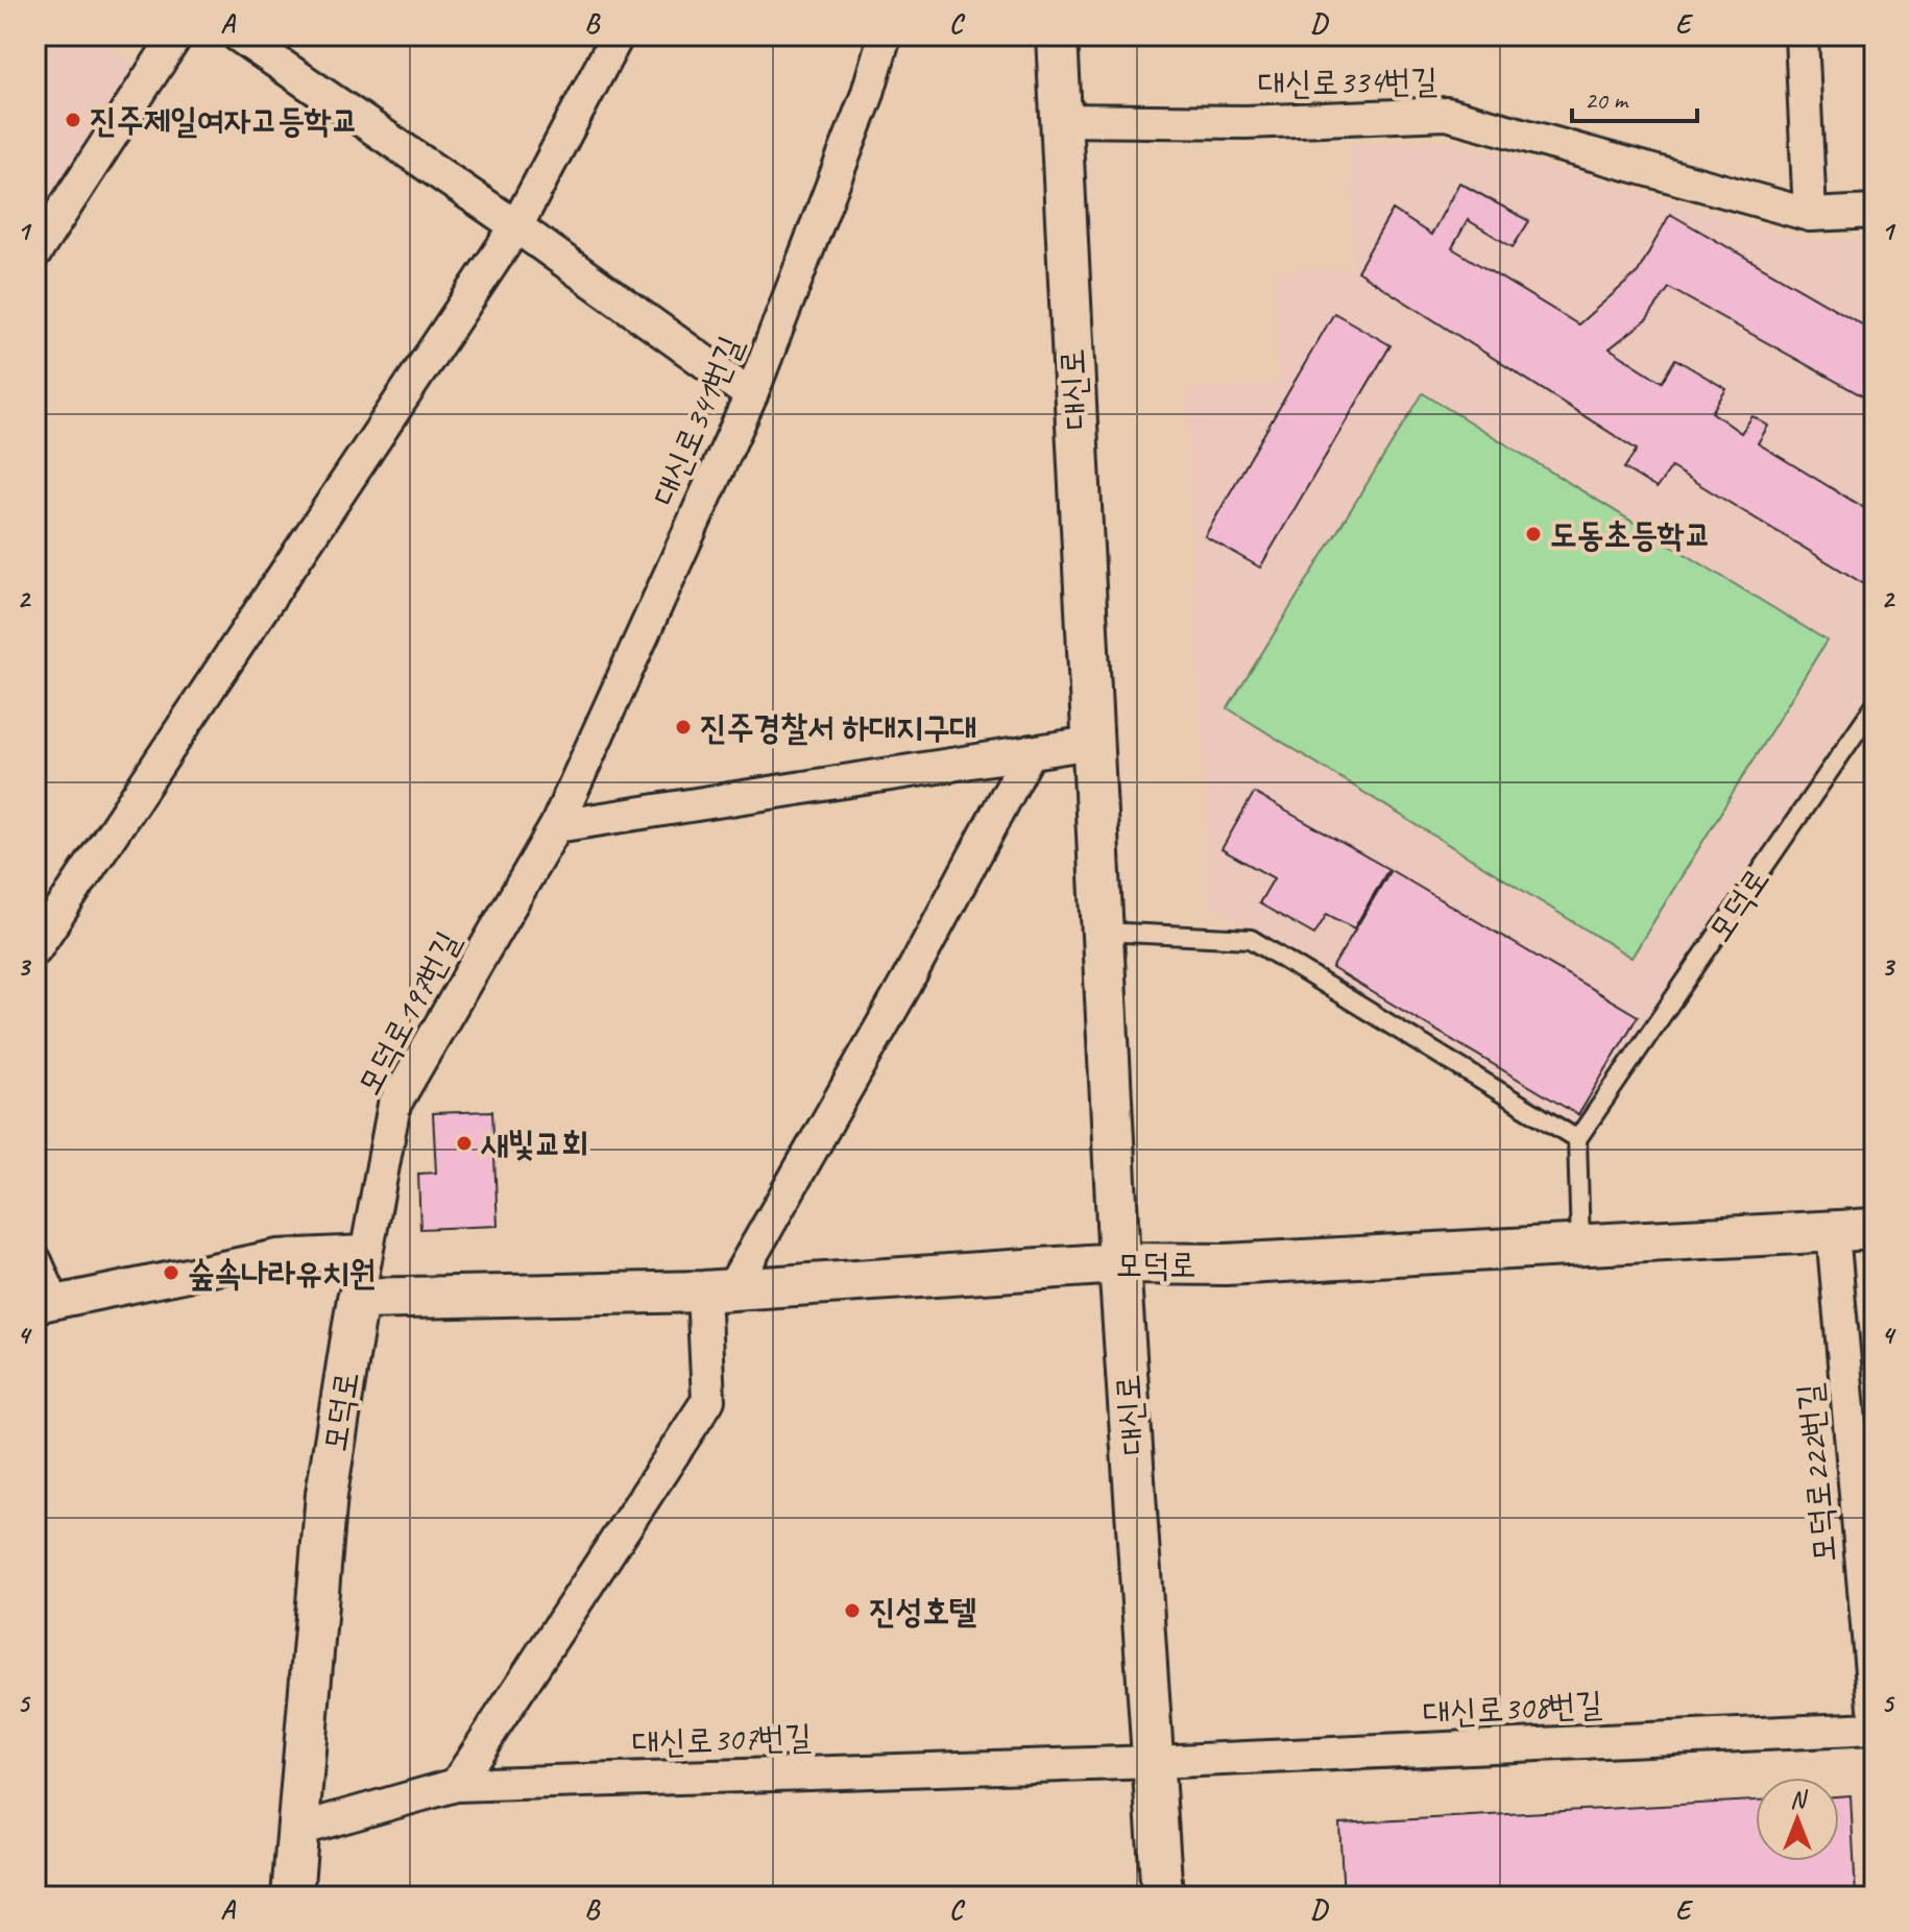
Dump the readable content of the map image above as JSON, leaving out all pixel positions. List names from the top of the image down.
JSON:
{
  "streets": {
    "street": [
      "대신로334번길",
      "대신로",
      "대신로341번길",
      "모덕로",
      "모덕로197번길",
      "모덕로222번길",
      "대신로308번길",
      "대신로307번길"
    ]
  },
  "crossings": [
    ["대신로334번길", "대신로"],
    ["대신로", "모덕로"],
    ["대신로", "대신로308번길"],
    ["대신로", "대신로307번길"],
    ["대신로341번길", "모덕로197번길"],
    ["모덕로", "모덕로197번길"],
    ["모덕로", "모덕로222번길"],
    ["모덕로", "대신로307번길"],
    ["대신로308번길", "대신로307번길"]
  ],
  "places": [
    "진주제일여자고등학교",
    "도동초등학교",
    "진주경찰서 하대지구대",
    "새빛교회",
    "숲속나라유치원",
    "진성호텔"
  ],
  "scale_bar": "20 m",
  "north": "top",
  "grid": {
    "columns": [
      "A",
      "B",
      "C",
      "D",
      "E"
    ],
    "rows": [
      "1",
      "2",
      "3",
      "4",
      "5"
    ]
  }
}
